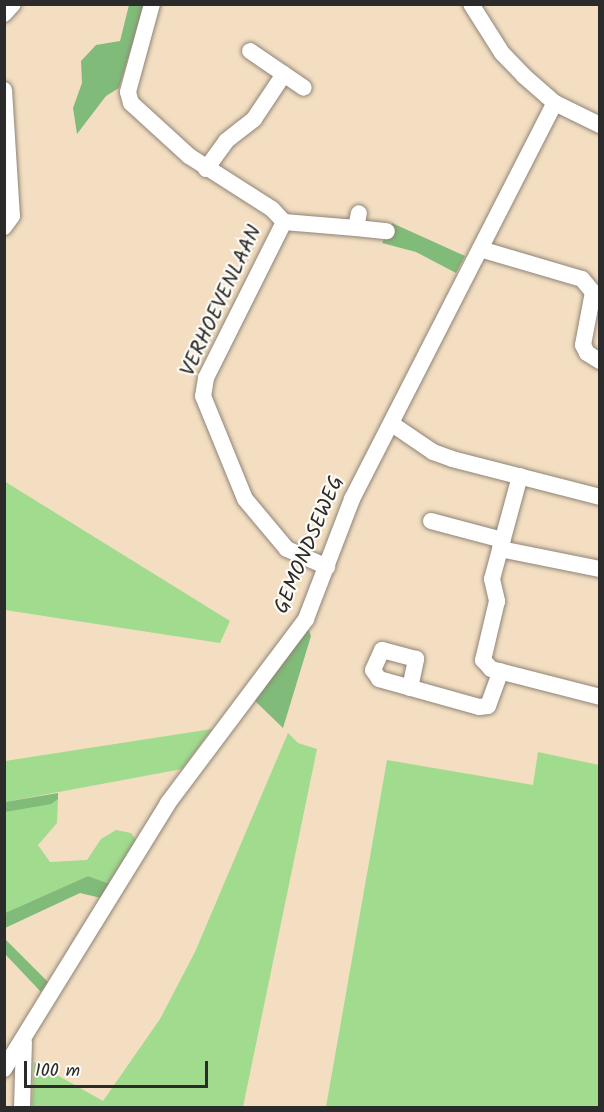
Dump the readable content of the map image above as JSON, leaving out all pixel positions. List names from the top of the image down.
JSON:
{
  "streets": {
    "street": ["VERHOEVENLAAN", "GEMONDSEWEG"]
  },
  "crossings": [
    ["VERHOEVENLAAN", "GEMONDSEWEG"]
  ],
  "scale_bar": "100 m"
}
